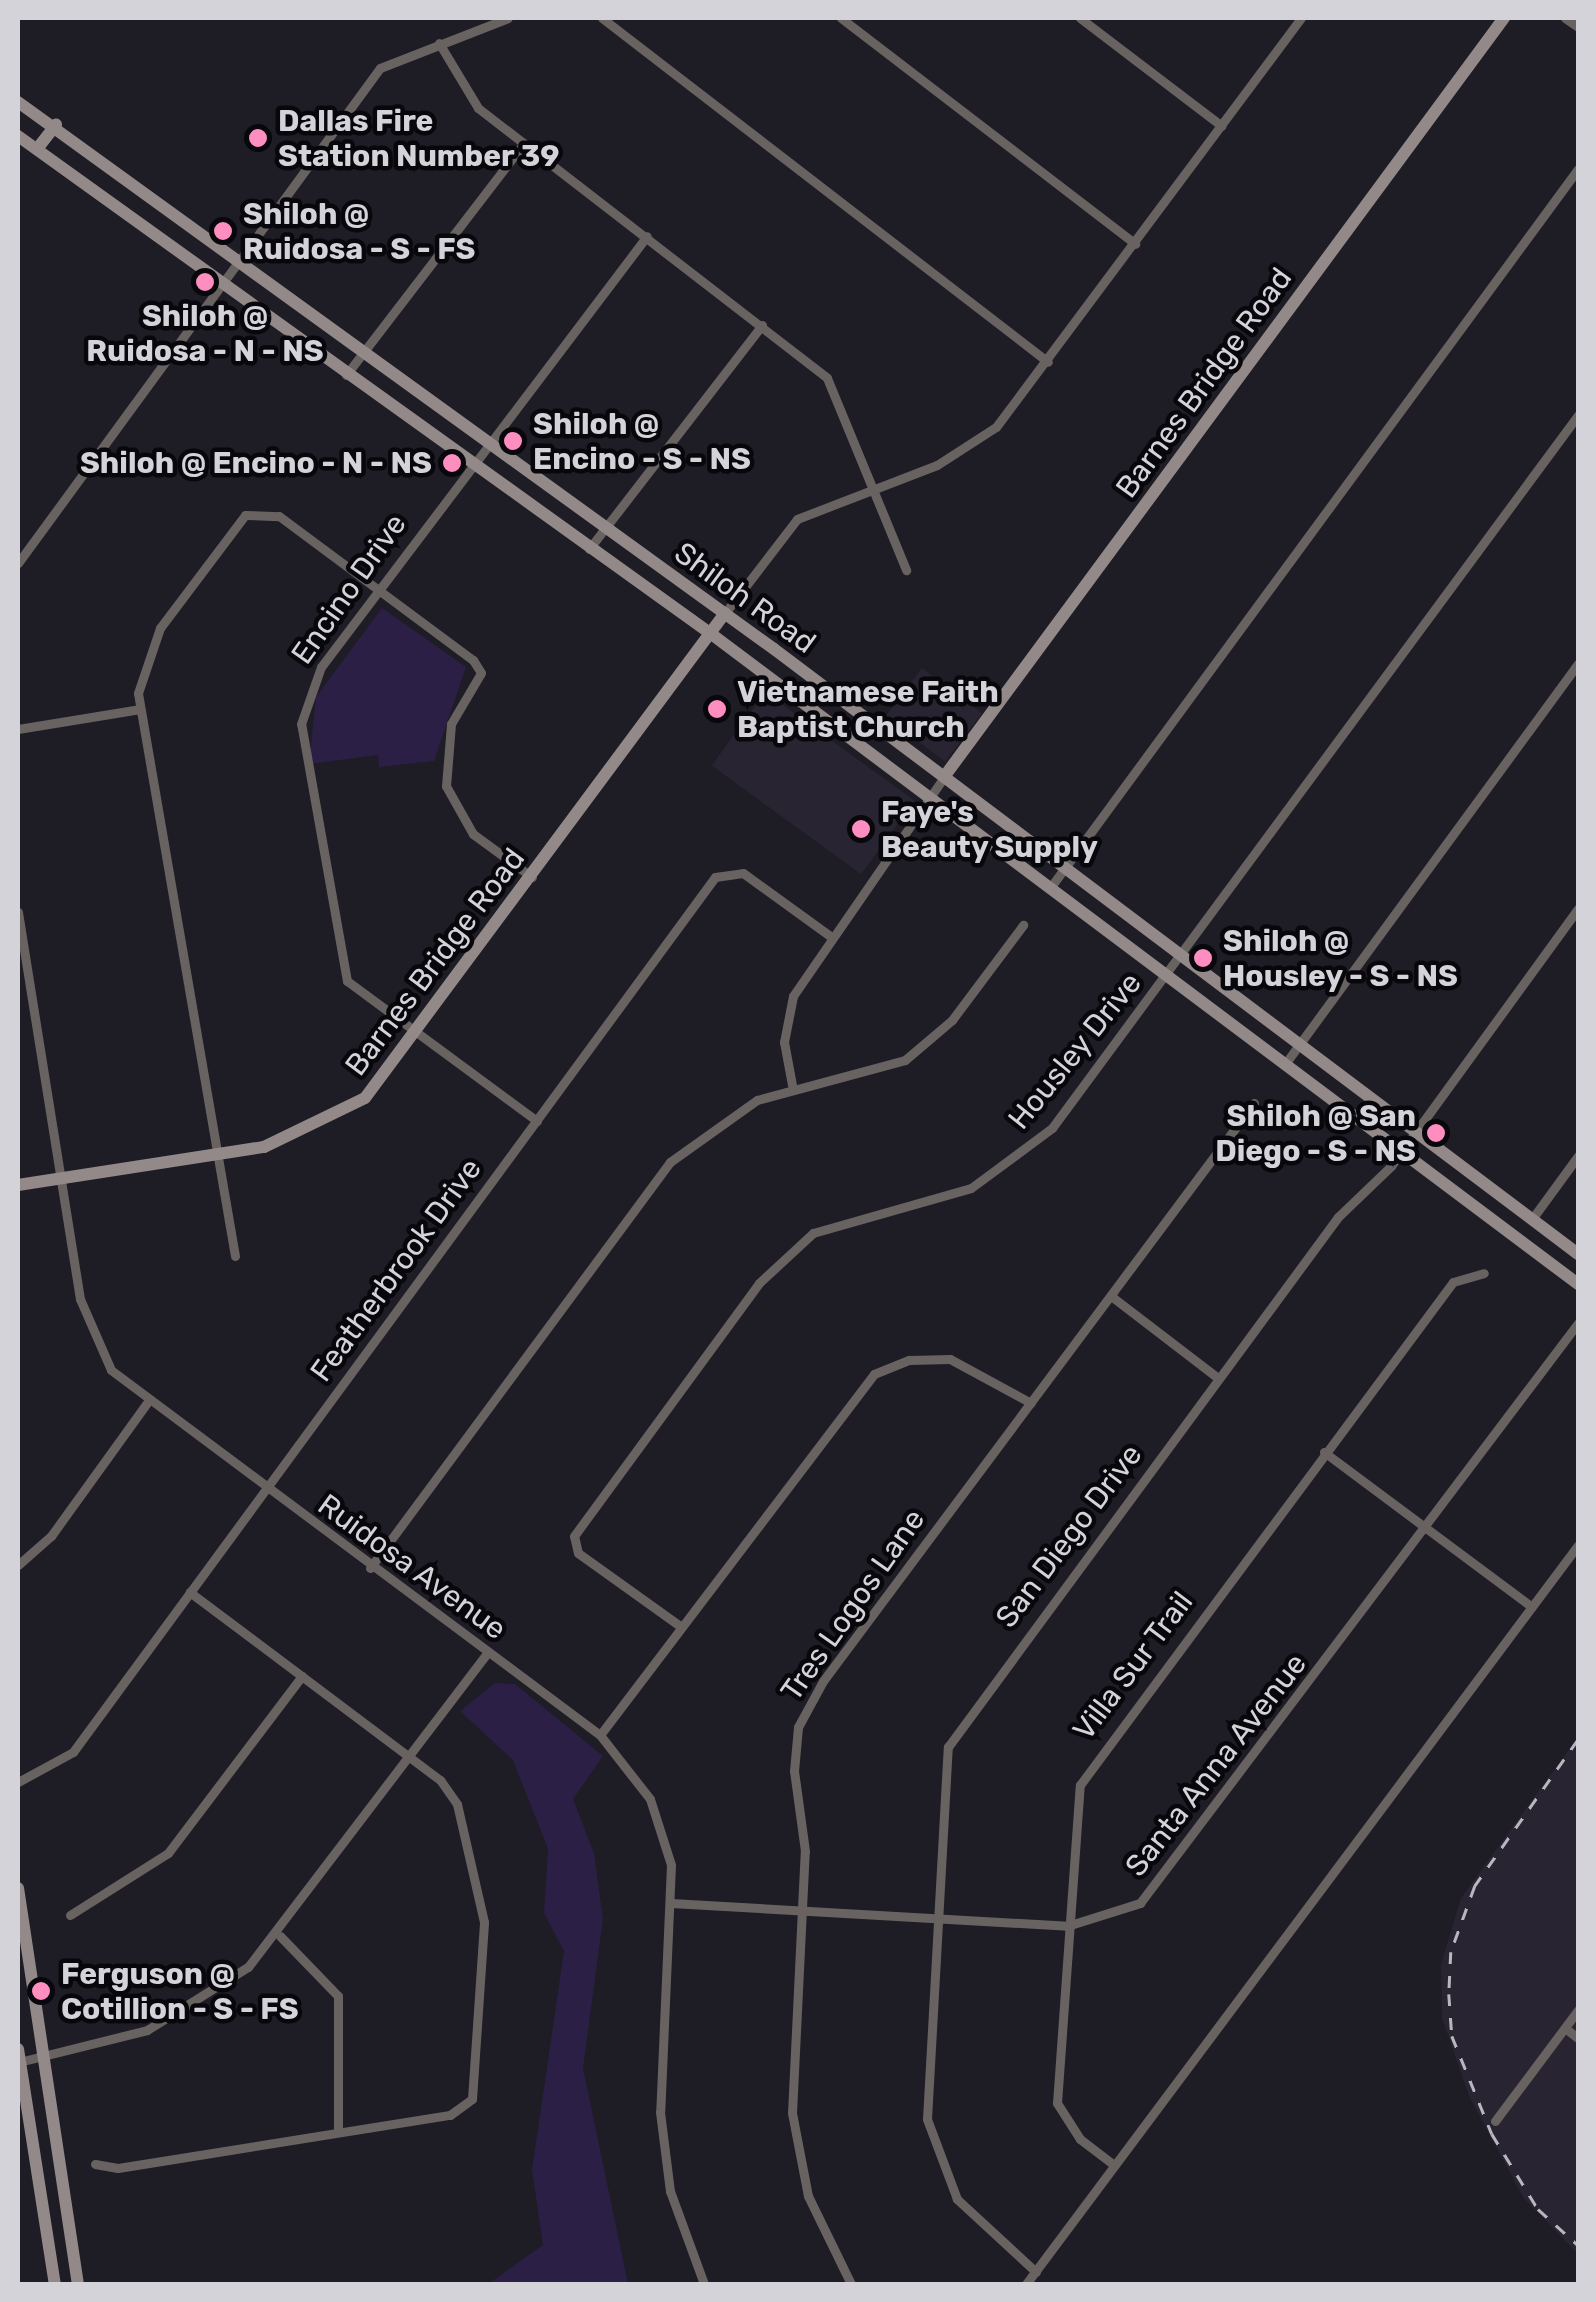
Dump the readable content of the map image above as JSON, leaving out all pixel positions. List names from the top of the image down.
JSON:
{
  "streets": {
    "main road": ["Barnes Bridge Road", "Shiloh Road"],
    "street": [
      "Encino Drive",
      "Housley Drive",
      "Featherbrook Drive",
      "San Diego Drive",
      "Ruidosa Avenue",
      "Tres Logos Lane",
      "Villa Sur Trail",
      "Santa Anna Avenue"
    ]
  },
  "crossings": [
    ["Barnes Bridge Road", "Encino Drive"],
    ["Barnes Bridge Road", "Shiloh Road"],
    ["Barnes Bridge Road", "Ruidosa Avenue"],
    ["Encino Drive", "Shiloh Road"],
    ["Encino Drive", "Featherbrook Drive"],
    ["Shiloh Road", "Housley Drive"],
    ["Shiloh Road", "San Diego Drive"],
    ["Featherbrook Drive", "Ruidosa Avenue"],
    ["San Diego Drive", "Santa Anna Avenue"],
    ["Ruidosa Avenue", "Santa Anna Avenue"],
    ["Tres Logos Lane", "Santa Anna Avenue"],
    ["Villa Sur Trail", "Santa Anna Avenue"]
  ],
  "places": [
    "Dallas Fire Station Number 39",
    "Shiloh @ Ruidosa - S - FS",
    "Shiloh @ Ruidosa - N - NS",
    "Shiloh @ Encino - S - NS",
    "Shiloh @ Encino - N - NS",
    "Vietnamese Faith Baptist Church",
    "Faye's Beauty Supply",
    "Shiloh @ Housley - S - NS",
    "Shiloh @ San Diego - S - NS",
    "Ferguson @ Cotillion - S - FS"
  ]
}
